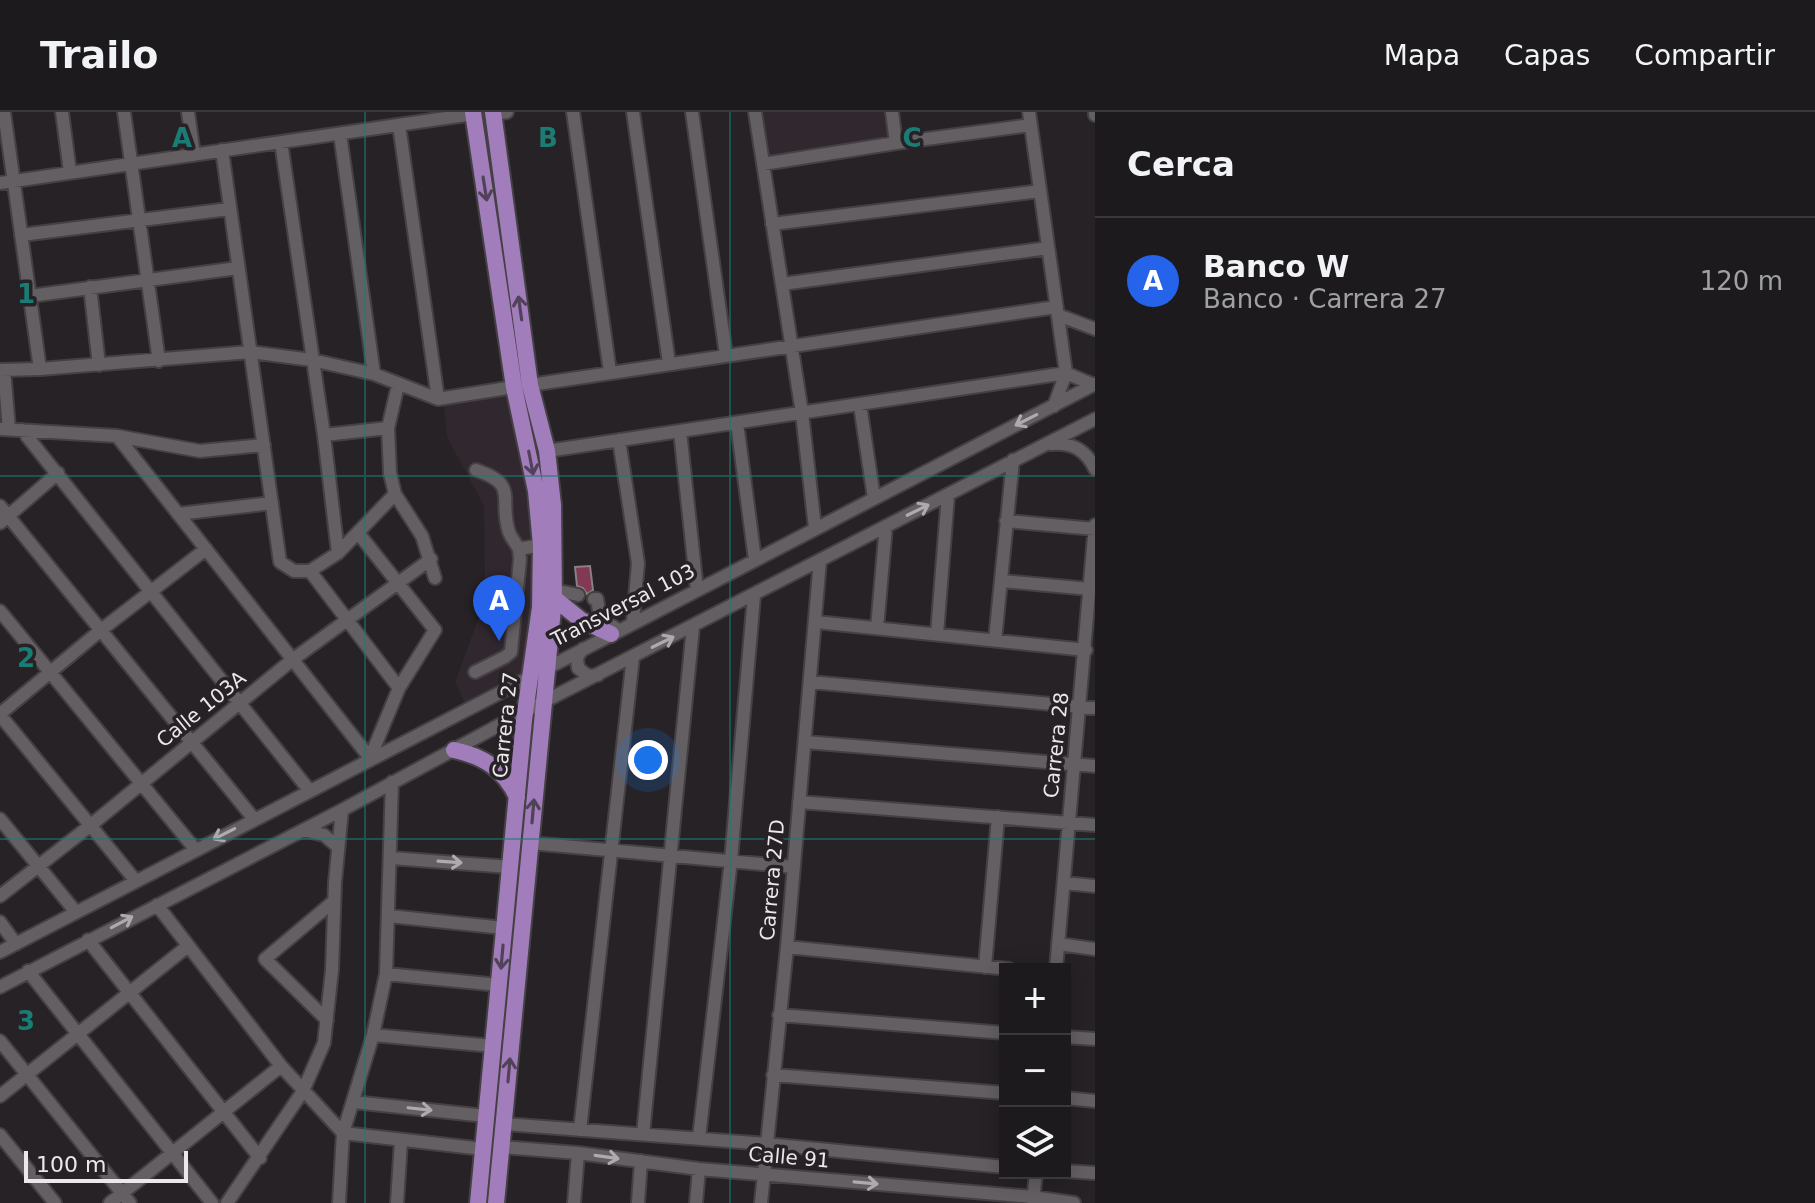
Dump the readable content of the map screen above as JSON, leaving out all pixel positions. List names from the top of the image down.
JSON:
{
  "streets": {
    "main road": ["Carrera 27"],
    "street": [
      "Transversal 103",
      "Calle 103A",
      "Carrera 28",
      "Carrera 27D",
      "Calle 91"
    ]
  },
  "crossings": [
    ["Transversal 103", "Carrera 27"],
    ["Carrera 27", "Calle 91"],
    ["Carrera 27D", "Calle 91"]
  ],
  "scale_bar": "100 m",
  "page": {
    "header": "Trailo",
    "nav": ["Mapa", "Capas", "Compartir"],
    "heading": "Cerca",
    "list": [
      {
        "mark": "A",
        "name": "Banco W",
        "note": "Banco · Carrera 27",
        "value": "120 m"
      }
    ],
    "pins": "A",
    "map_buttons": ["+", "−"],
    "scale": "100 m"
  },
  "grid": {
    "columns": ["A", "B", "C"],
    "rows": ["1", "2", "3"]
  }
}
